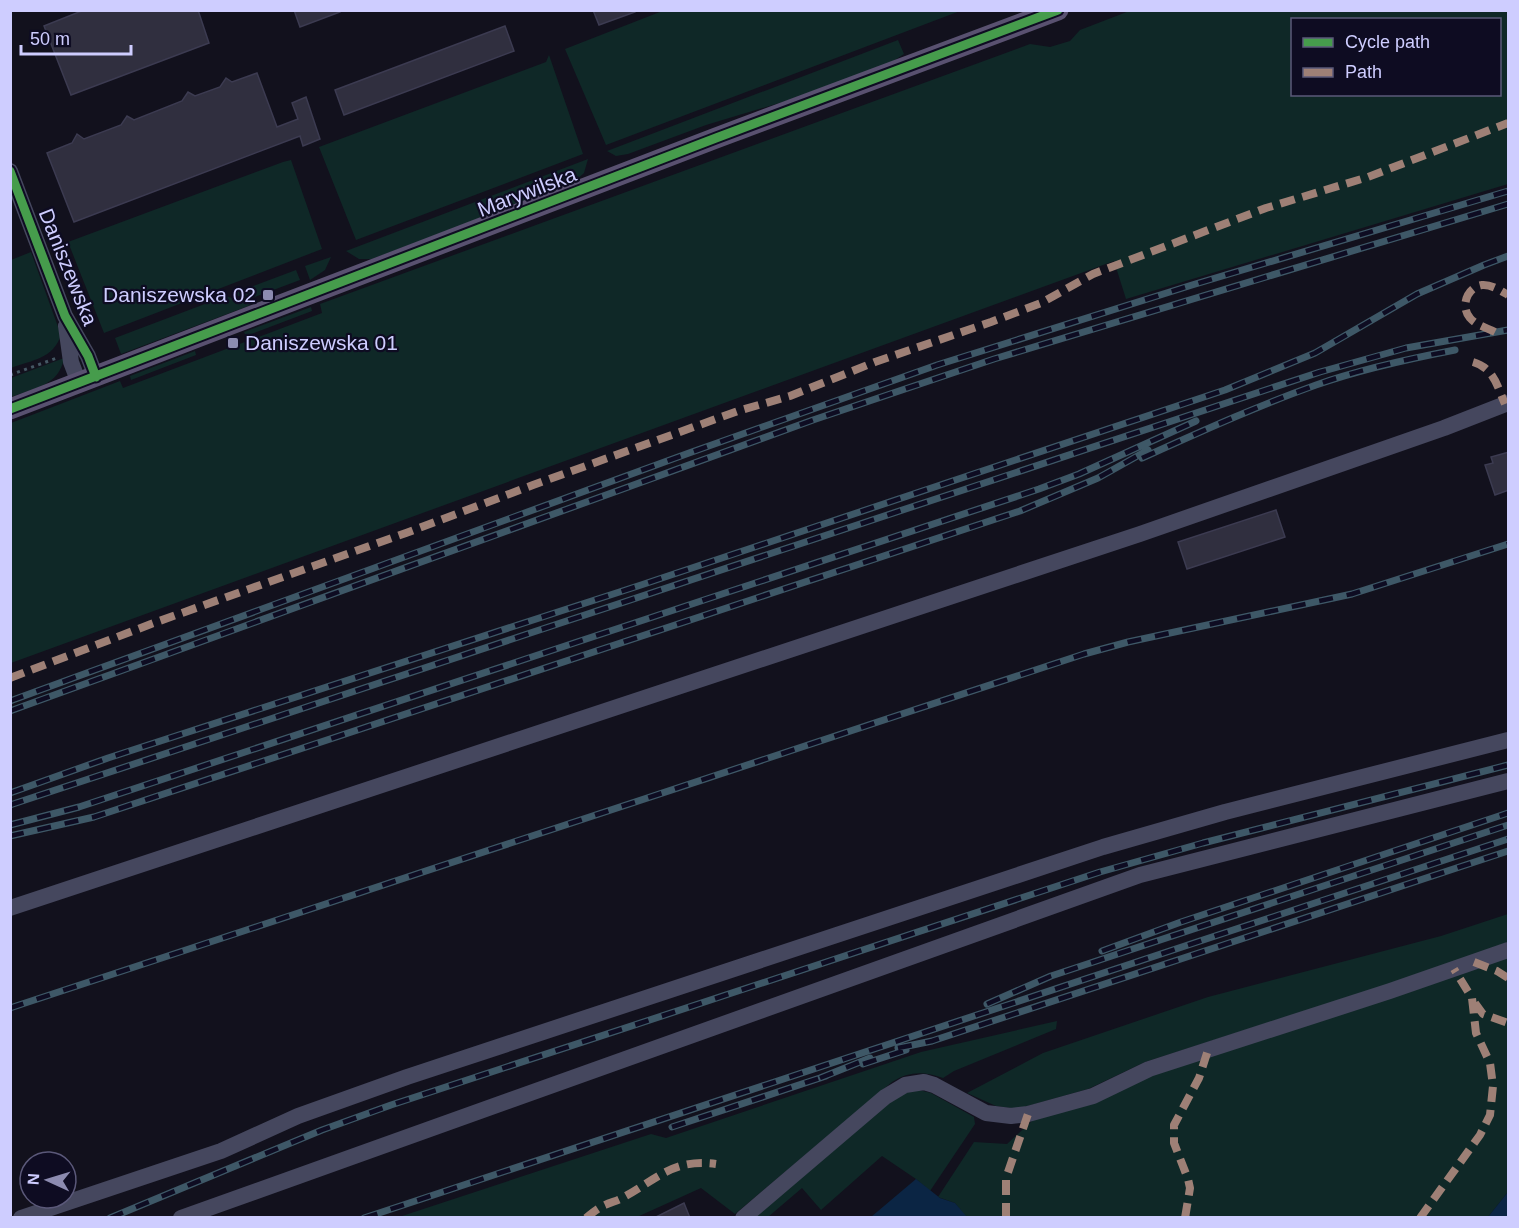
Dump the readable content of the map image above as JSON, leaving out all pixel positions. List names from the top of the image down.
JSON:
{
  "streets": {
    "main road": ["Marywilska"],
    "street": ["Daniszewska"]
  },
  "crossings": [
    ["Marywilska", "Daniszewska"]
  ],
  "places": {
    "transit": ["Daniszewska 02", "Daniszewska 01"]
  },
  "legend": ["Cycle path", "Path"],
  "scale_bar": "50 m",
  "north": "left"
}
